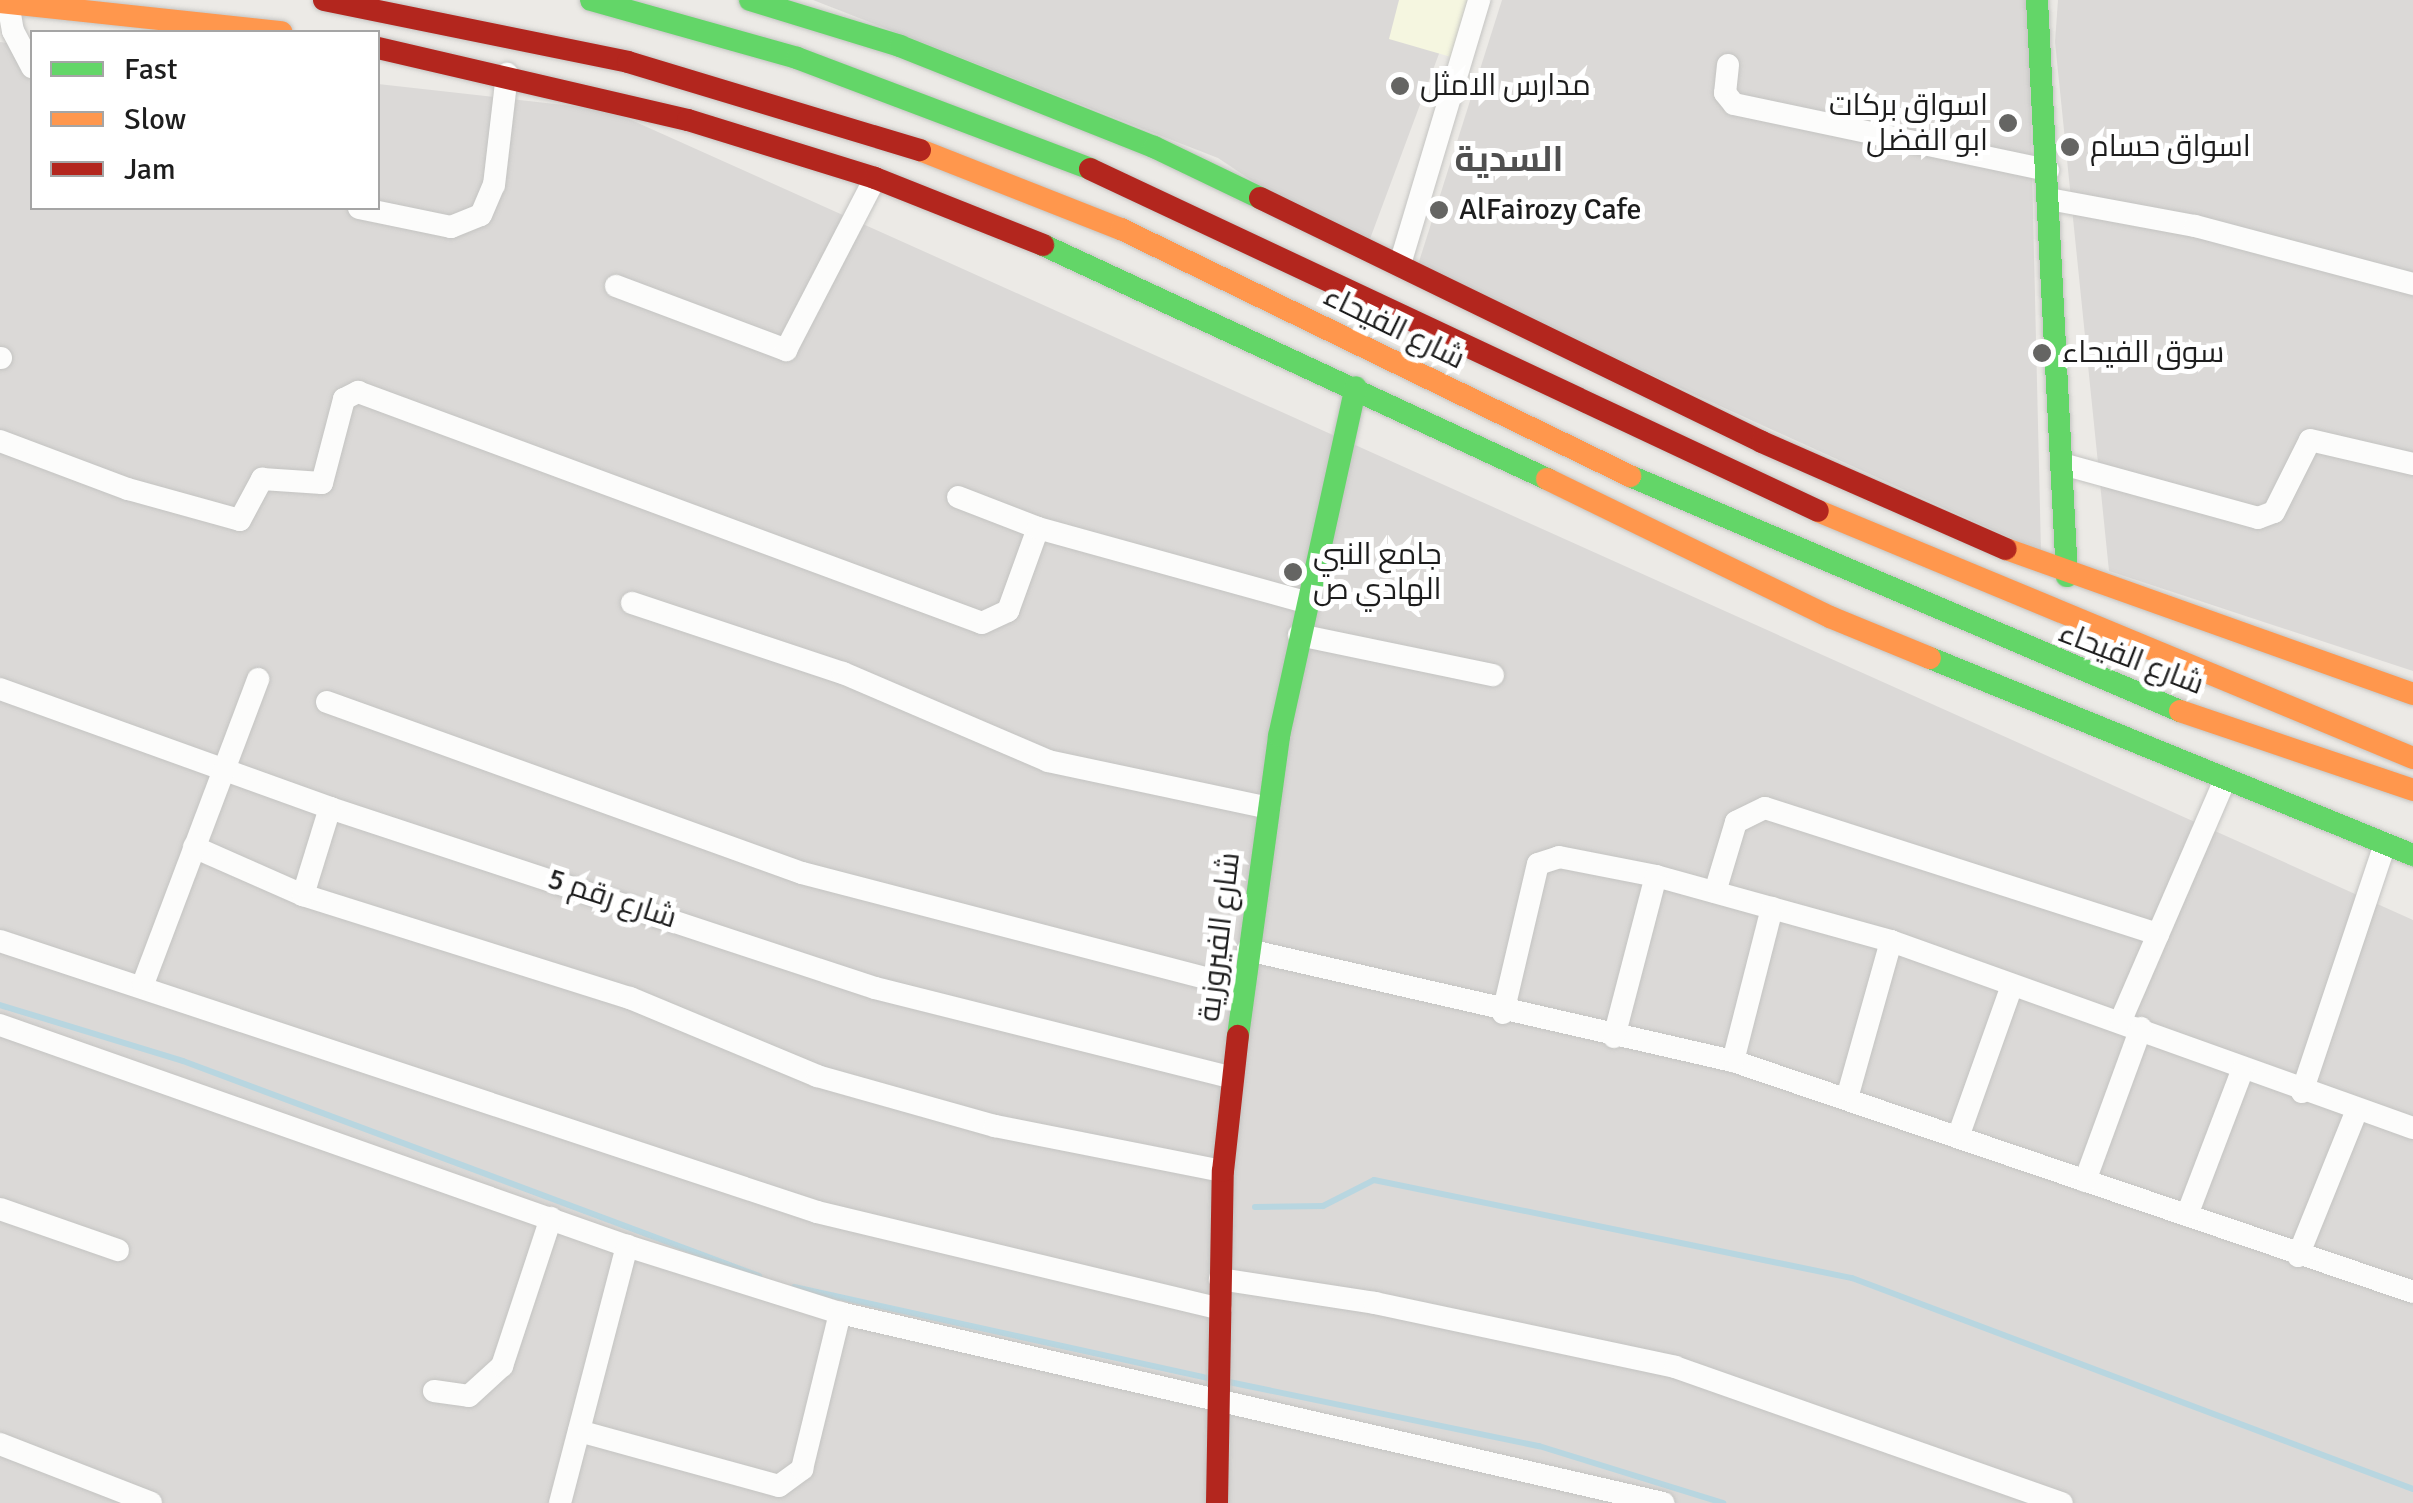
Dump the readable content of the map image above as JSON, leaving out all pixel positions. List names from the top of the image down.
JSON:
{
  "streets": {
    "main road": ["شارع الفيحاء", "شارع الفيروزية"],
    "street": ["شارع رقم 5"]
  },
  "crossings": [
    ["شارع رقم 5", "شارع الفيروزية"]
  ],
  "districts": ["السدية"],
  "places": [
    "مدارس الامثل",
    "اسواق بركات ابو الفضل",
    "اسواق حسام",
    "AlFairozy Cafe",
    "سوق الفيحاء",
    "جامع النبي الهادي ص"
  ],
  "legend": ["Fast", "Slow", "Jam"]
}
